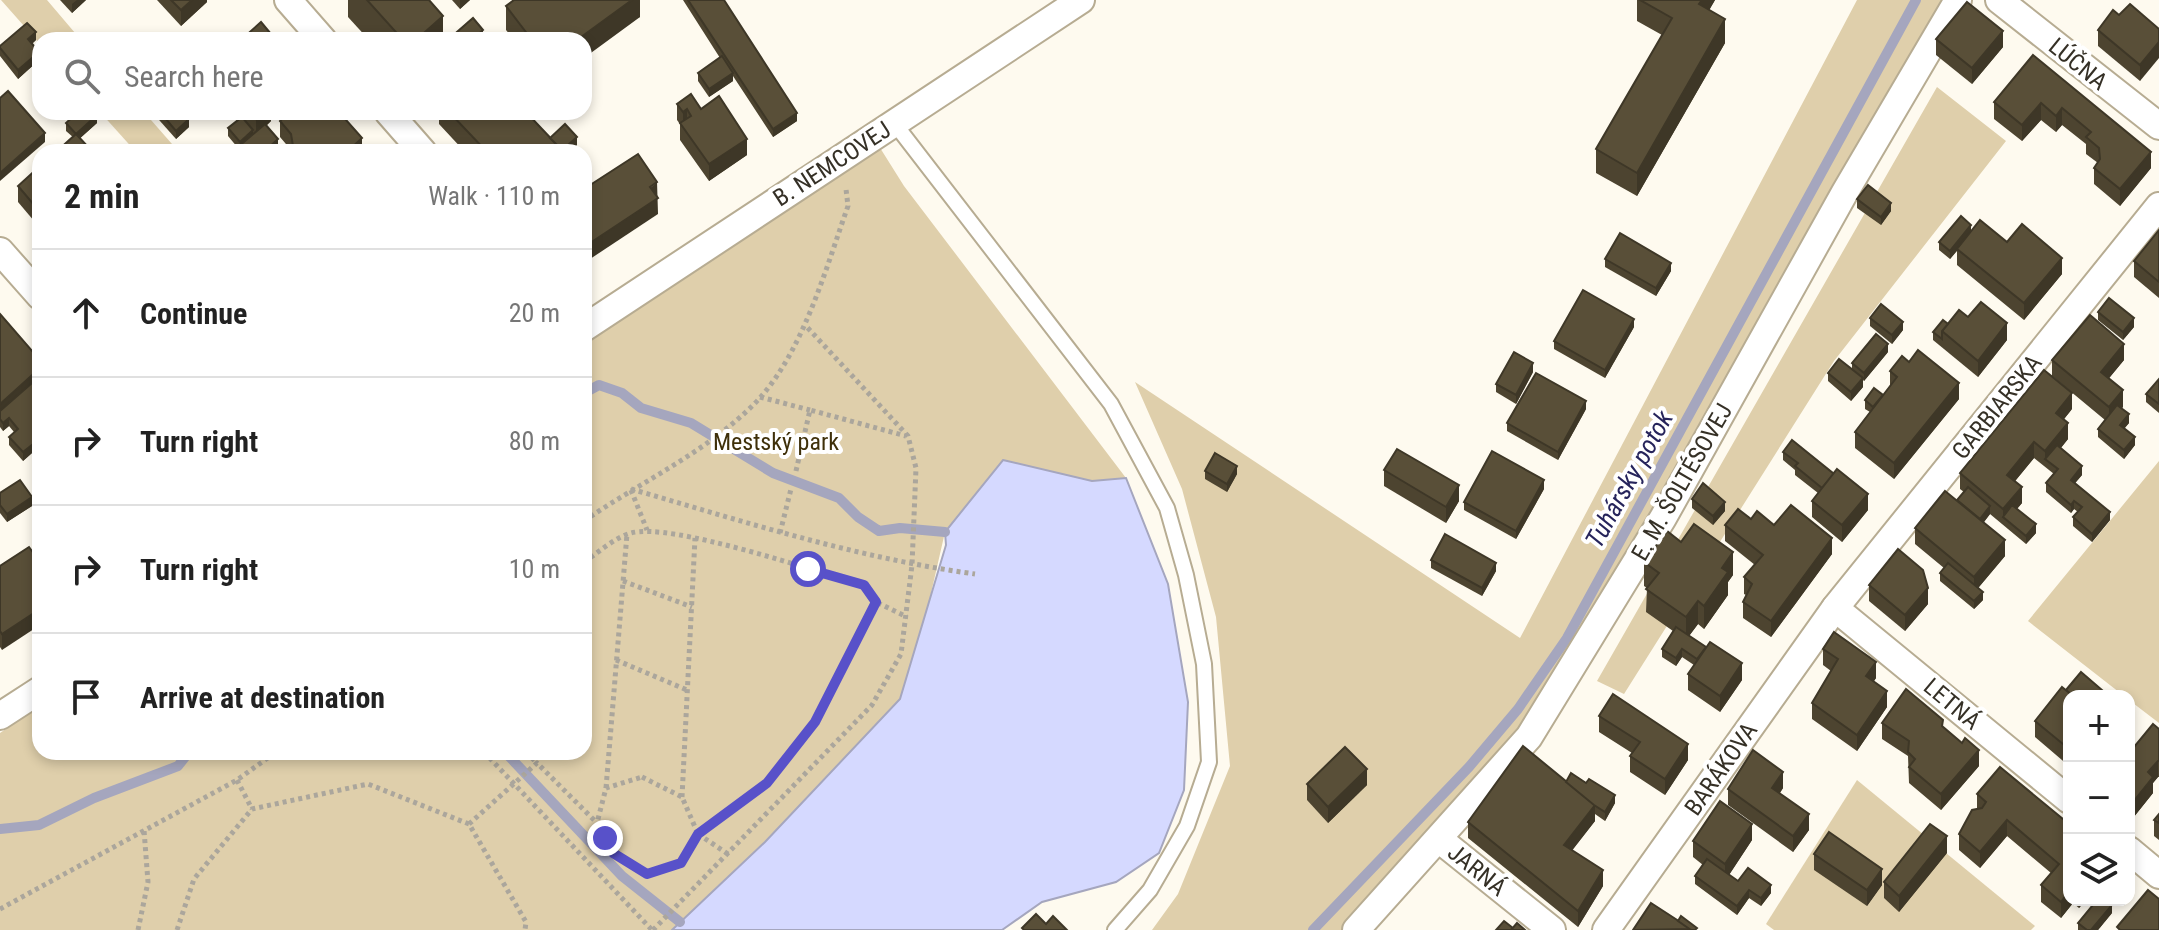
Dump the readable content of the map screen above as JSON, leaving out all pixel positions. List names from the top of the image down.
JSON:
{
  "streets": {
    "street": [
      "LÚČNA",
      "B. NEMCOVEJ",
      "GARBIARSKA",
      "E. M. ŠOLTÉSOVEJ",
      "LETNÁ",
      "BARÁKOVA",
      "JARNÁ"
    ]
  },
  "crossings": [
    ["GARBIARSKA", "LETNÁ"],
    ["GARBIARSKA", "BARÁKOVA"],
    ["E. M. ŠOLTÉSOVEJ", "JARNÁ"],
    ["LETNÁ", "BARÁKOVA"]
  ],
  "water": ["Tuhársky potok"],
  "parks": ["Mestský park"],
  "page": {
    "search": "Search here",
    "heading": ["2 min", "Walk · 110 m"],
    "list": [
      ["Continue", "20 m"],
      ["Turn right", "80 m"],
      ["Turn right", "10 m"],
      "Arrive at destination"
    ],
    "map_buttons": ["+", "−"]
  }
}
